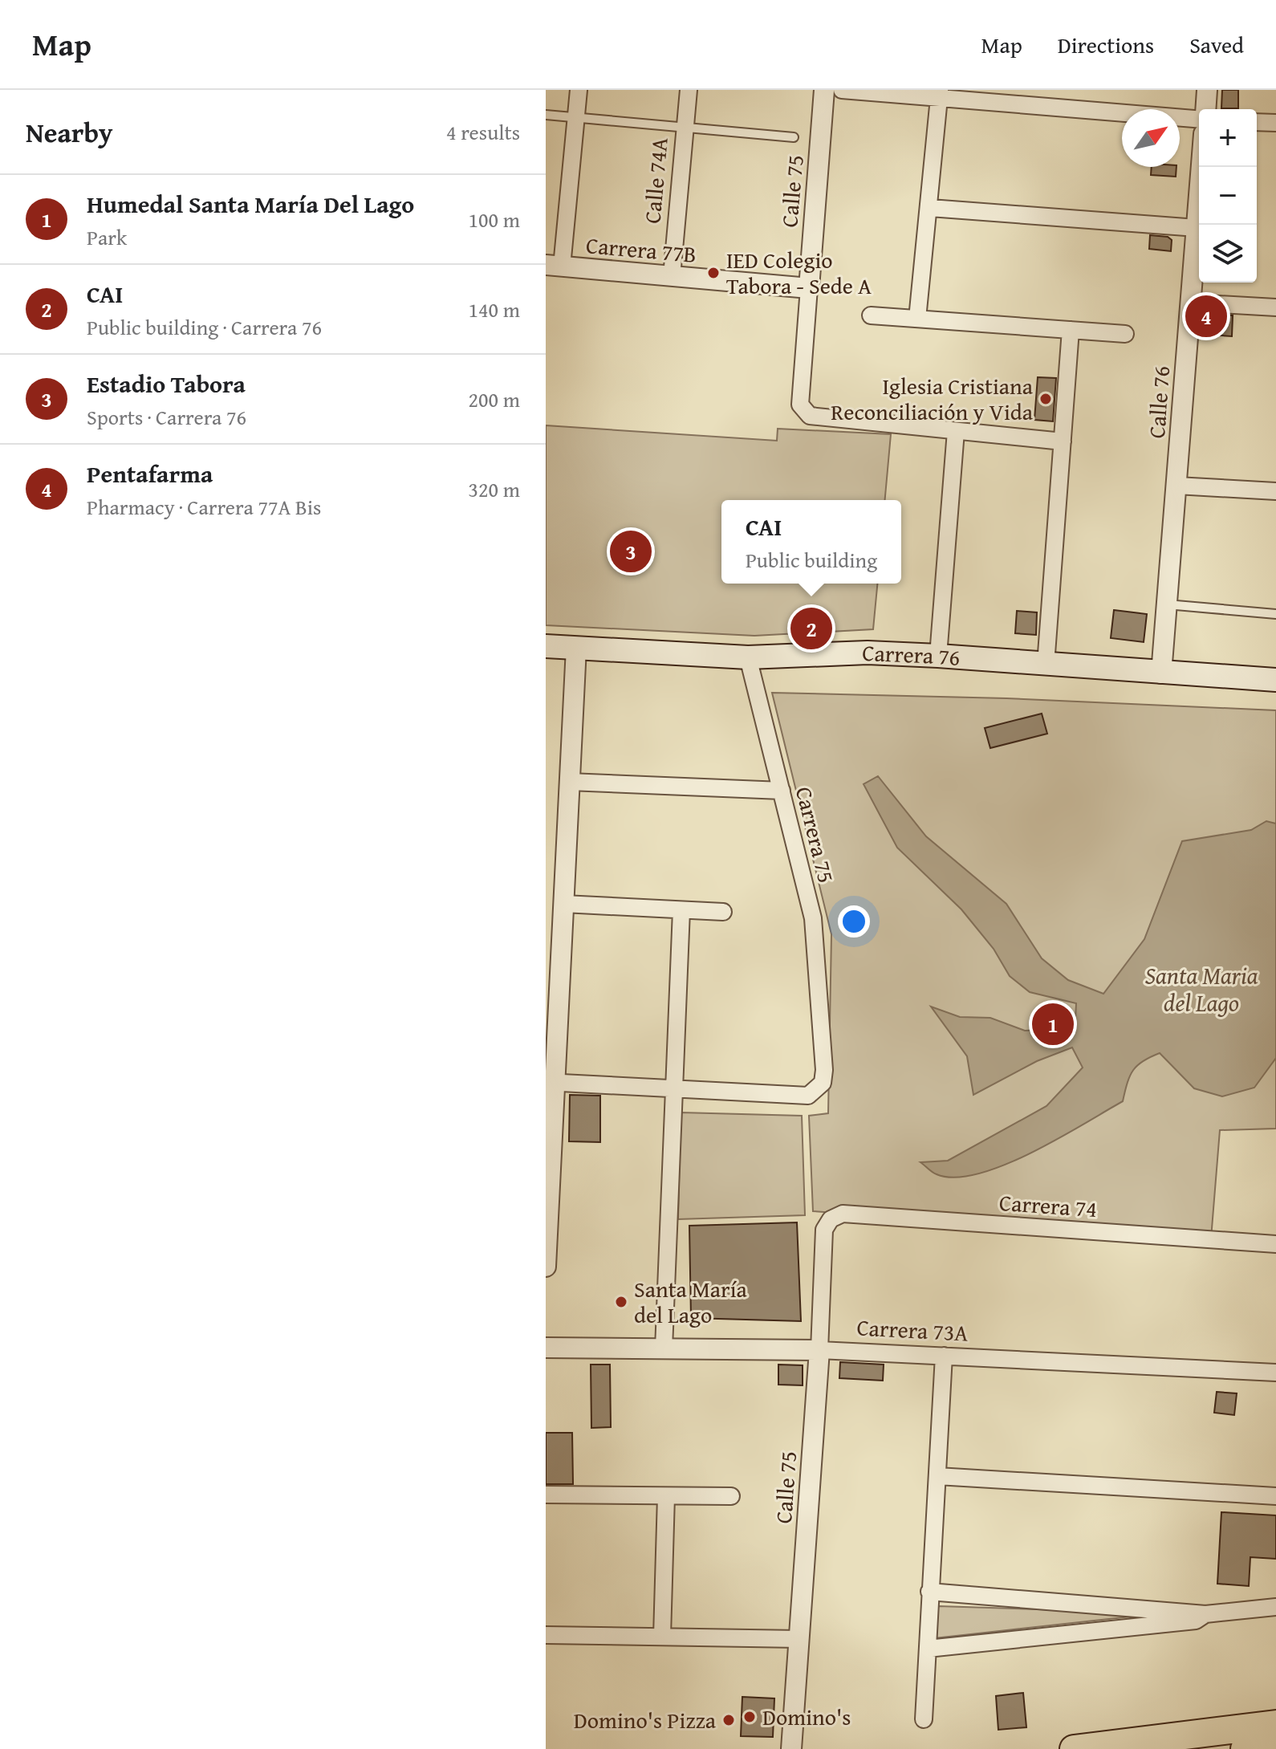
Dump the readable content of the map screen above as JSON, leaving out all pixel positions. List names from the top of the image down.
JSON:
{
  "streets": {
    "main road": ["Carrera 76"],
    "street": [
      "Calle 74A",
      "Calle 75",
      "Carrera 77B",
      "Calle 76",
      "Carrera 75",
      "Carrera 74",
      "Carrera 73A"
    ]
  },
  "crossings": [
    ["Calle 74A", "Carrera 77B"],
    ["Calle 75", "Carrera 77B"],
    ["Calle 75", "Carrera 74"],
    ["Calle 75", "Carrera 73A"],
    ["Calle 76", "Carrera 76"],
    ["Carrera 76", "Carrera 75"]
  ],
  "water": ["Santa Maria del Lago"],
  "places": [
    "IED Colegio Tabora - Sede A",
    "Iglesia Cristiana Reconciliación y Vida",
    "Santa María del Lago",
    "Domino's",
    "Domino's Pizza"
  ],
  "north": "top right",
  "page": {
    "header": "Map",
    "nav": ["Map", "Directions", "Saved"],
    "heading": ["Nearby", "4 results"],
    "map_buttons": ["+", "−"],
    "list": [
      {
        "mark": "1",
        "name": "Humedal Santa María Del Lago",
        "note": "Park",
        "value": "100 m"
      },
      {
        "mark": "2",
        "name": "CAI",
        "note": "Public building · Carrera 76",
        "value": "140 m"
      },
      {
        "mark": "3",
        "name": "Estadio Tabora",
        "note": "Sports · Carrera 76",
        "value": "200 m"
      },
      {
        "mark": "4",
        "name": "Pentafarma",
        "note": "Pharmacy · Carrera 77A Bis",
        "value": "320 m"
      }
    ],
    "pins": [
      "4",
      "3",
      "2",
      "1"
    ],
    "popup": ["CAI", "Public building"]
  }
}
